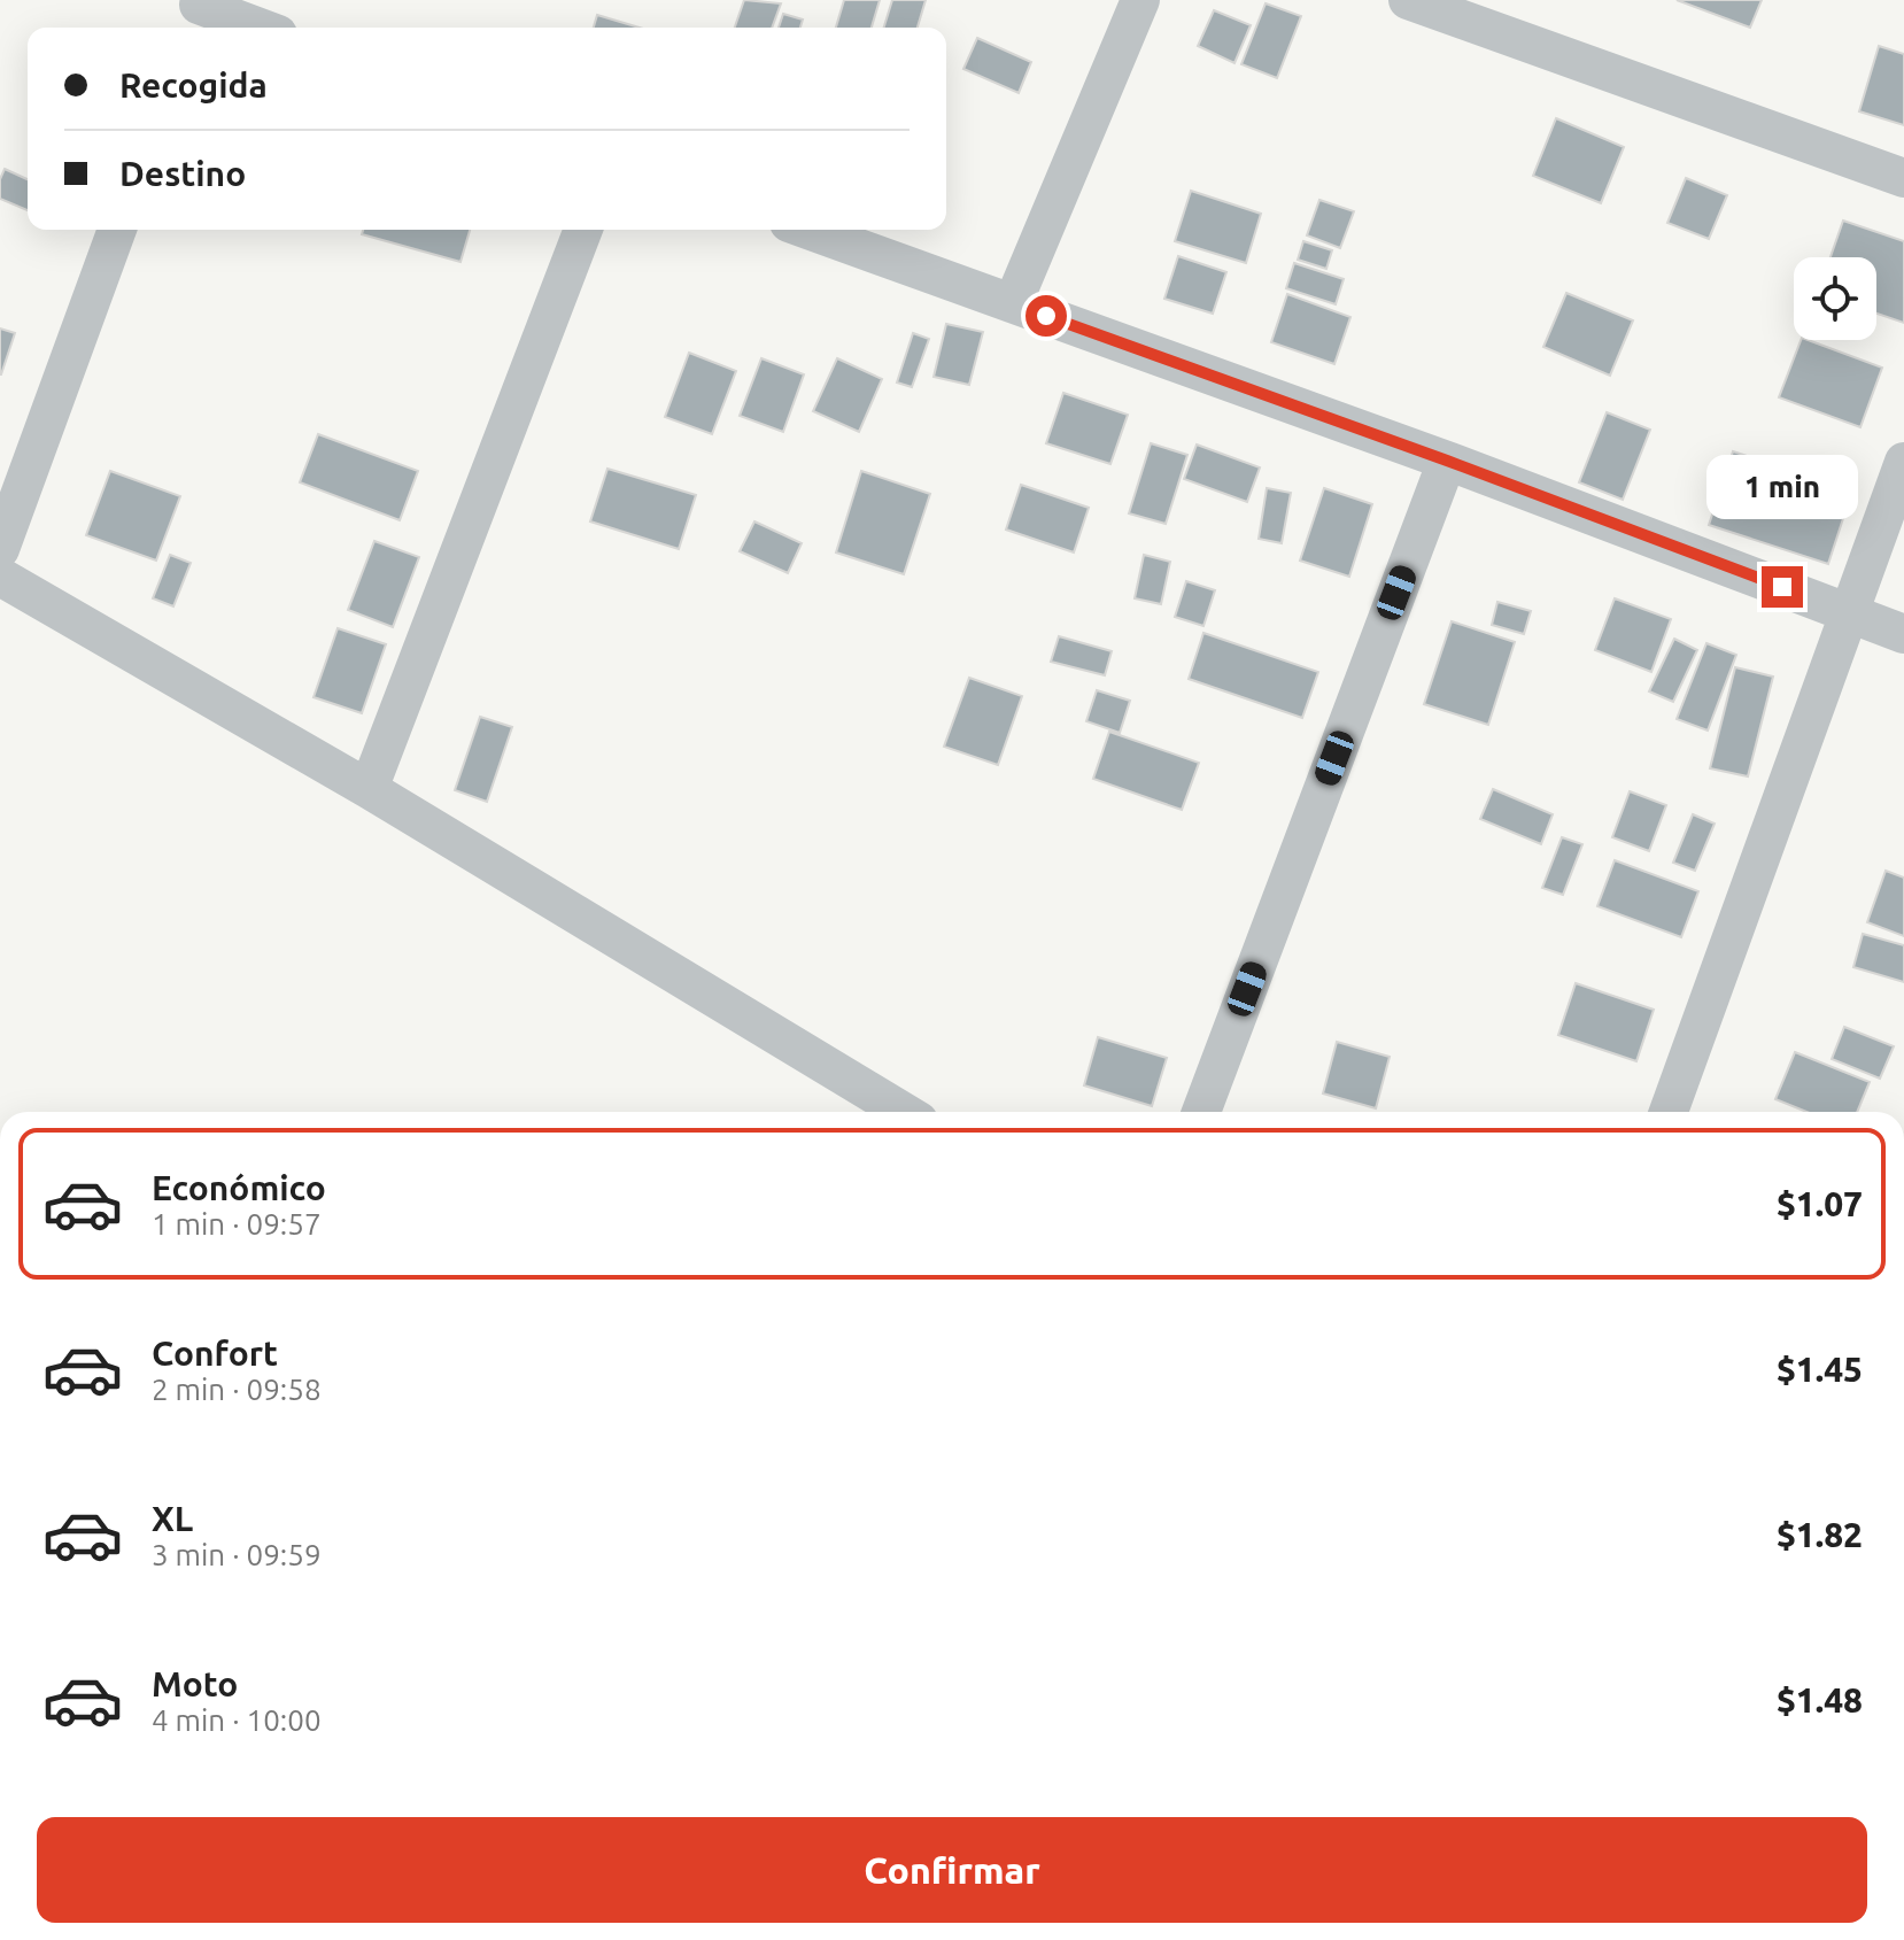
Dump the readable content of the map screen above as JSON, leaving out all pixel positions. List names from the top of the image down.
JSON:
{
  "page": {
    "banner": ["Recogida", "Destino"],
    "bubble": "1 min",
    "list": [
      {
        "name": "Económico",
        "note": "1 min · 09:57",
        "value": "$1.07"
      },
      {
        "name": "Confort",
        "note": "2 min · 09:58",
        "value": "$1.45"
      },
      {
        "name": "XL",
        "note": "3 min · 09:59",
        "value": "$1.82"
      },
      {
        "name": "Moto",
        "note": "4 min · 10:00",
        "value": "$1.48"
      }
    ],
    "buttons": "Confirmar"
  }
}
